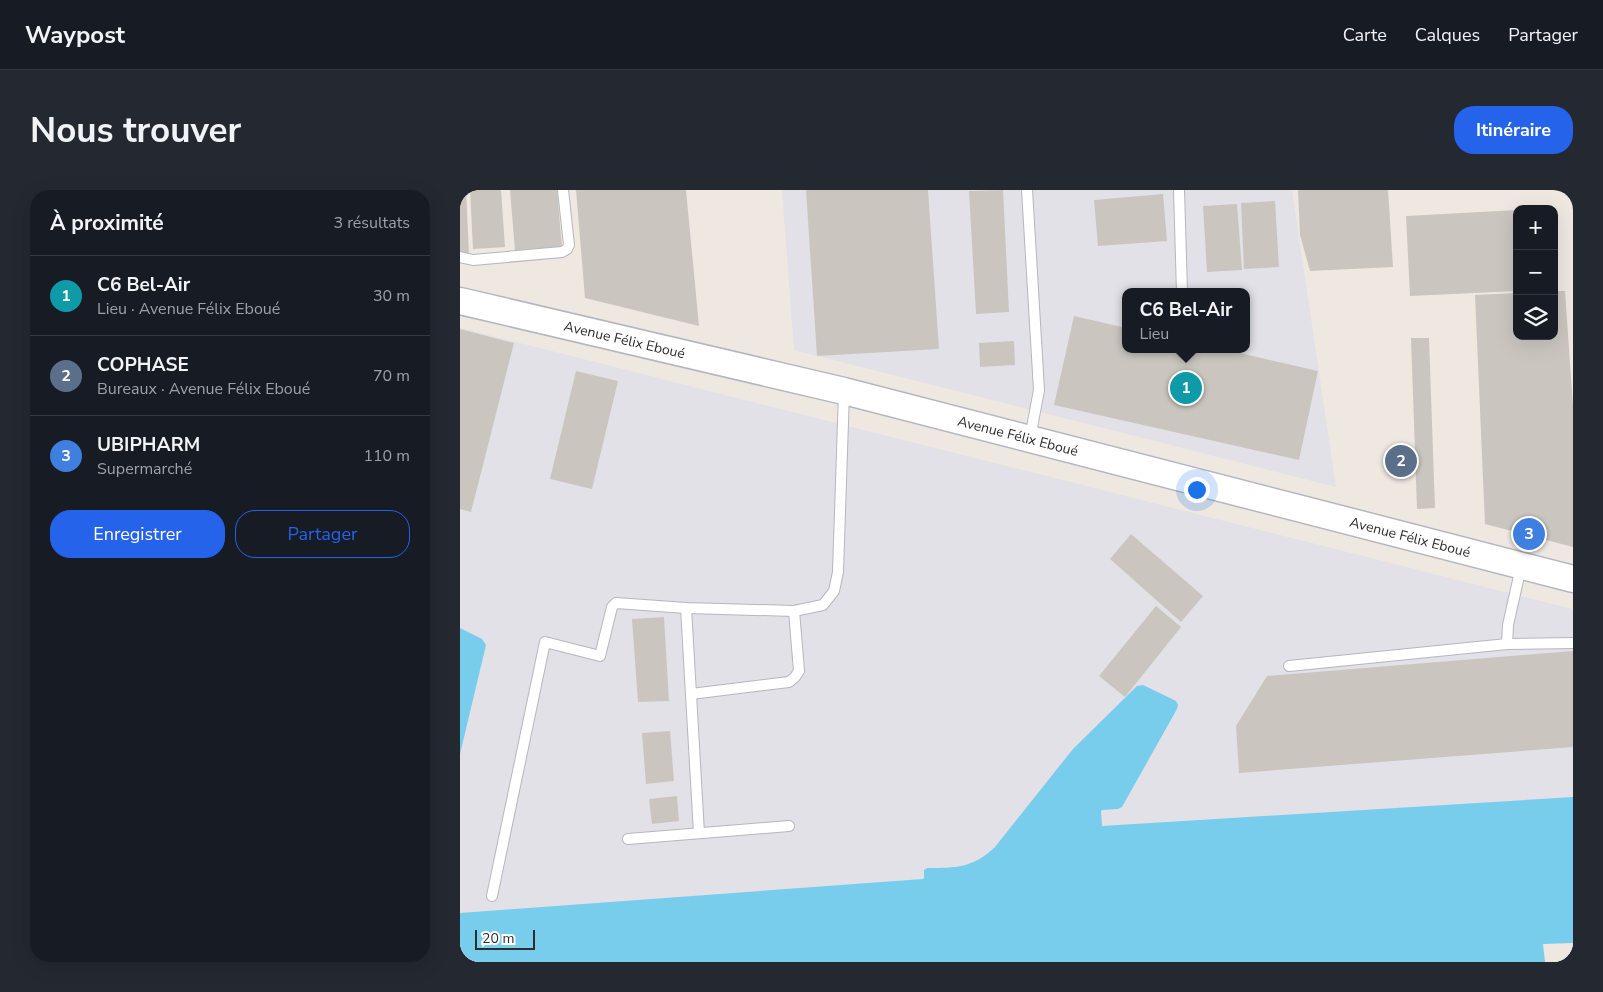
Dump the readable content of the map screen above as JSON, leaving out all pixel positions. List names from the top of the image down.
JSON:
{
  "streets": {
    "street": ["Avenue Félix Eboué"]
  },
  "scale_bar": "20 m",
  "page": {
    "header": "Waypost",
    "nav": ["Carte", "Calques", "Partager"],
    "buttons": [
      "Itinéraire",
      ["Enregistrer", "Partager"]
    ],
    "title": "Nous trouver",
    "heading": ["À proximité", "3 résultats"],
    "map_buttons": ["+", "−"],
    "list": [
      {
        "mark": "1",
        "name": "C6 Bel-Air",
        "note": "Lieu · Avenue Félix Eboué",
        "value": "30 m"
      },
      {
        "mark": "2",
        "name": "COPHASE",
        "note": "Bureaux · Avenue Félix Eboué",
        "value": "70 m"
      },
      {
        "mark": "3",
        "name": "UBIPHARM",
        "note": "Supermarché",
        "value": "110 m"
      }
    ],
    "popup": ["C6 Bel-Air", "Lieu"],
    "pins": ["1", "2", "3"],
    "scale": "20 m"
  }
}
